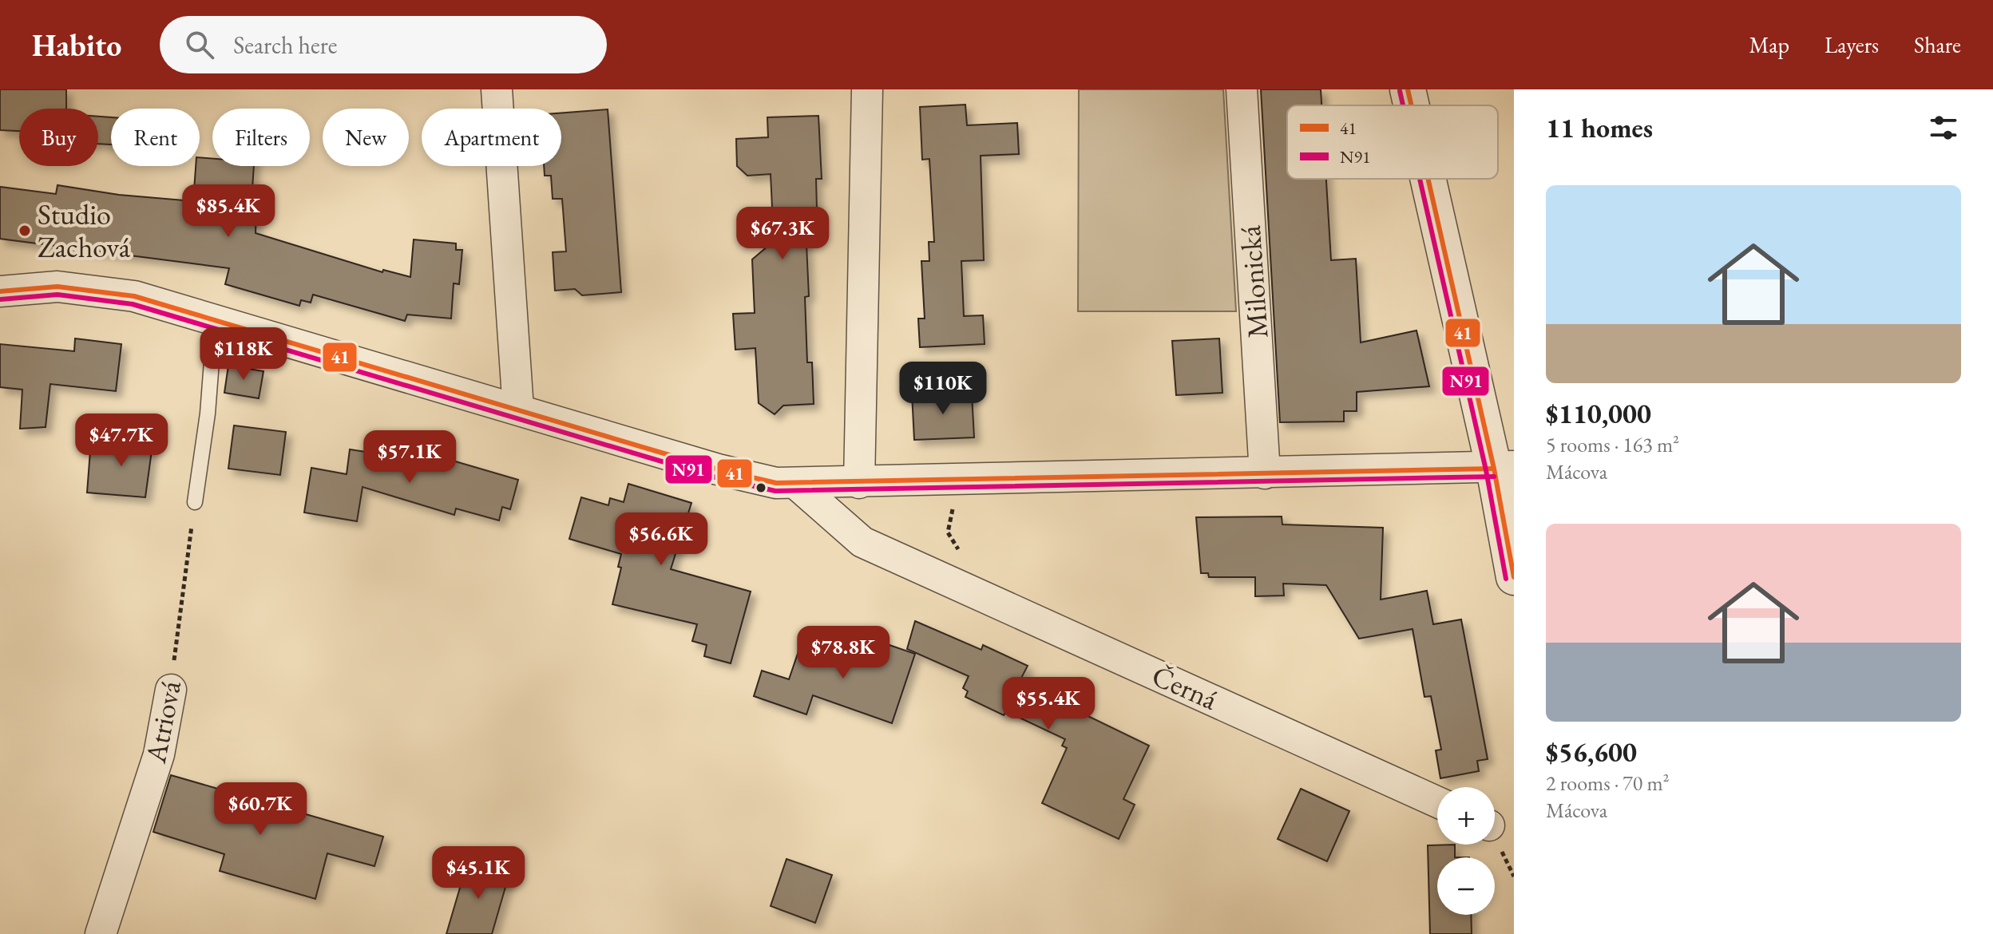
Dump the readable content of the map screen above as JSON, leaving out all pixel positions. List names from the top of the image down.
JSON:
{
  "streets": {
    "street": ["Milonická", "Černá", "Atriová"]
  },
  "places": ["Studio Zachová"],
  "lines": ["transit line 41", "transit line N91"],
  "legend": ["41", "N91"],
  "page": {
    "header": "Habito",
    "search": "Search here",
    "nav": ["Map", "Layers", "Share"],
    "heading": "11 homes",
    "chip": [
      "Buy",
      "Rent",
      "Filters",
      "New",
      "Apartment"
    ],
    "list": [
      {
        "name": "$110,000",
        "note": "5 rooms · 163 m² · Mácova"
      },
      {
        "name": "$56,600",
        "note": "2 rooms · 70 m² · Mácova"
      }
    ],
    "price": [
      "$85.4K",
      "$67.3K",
      "$118K",
      "$110K",
      "$47.7K",
      "$57.1K",
      "$56.6K",
      "$78.8K",
      "$55.4K",
      "$60.7K",
      "$45.1K"
    ],
    "map_buttons": ["+", "−"]
  }
}
